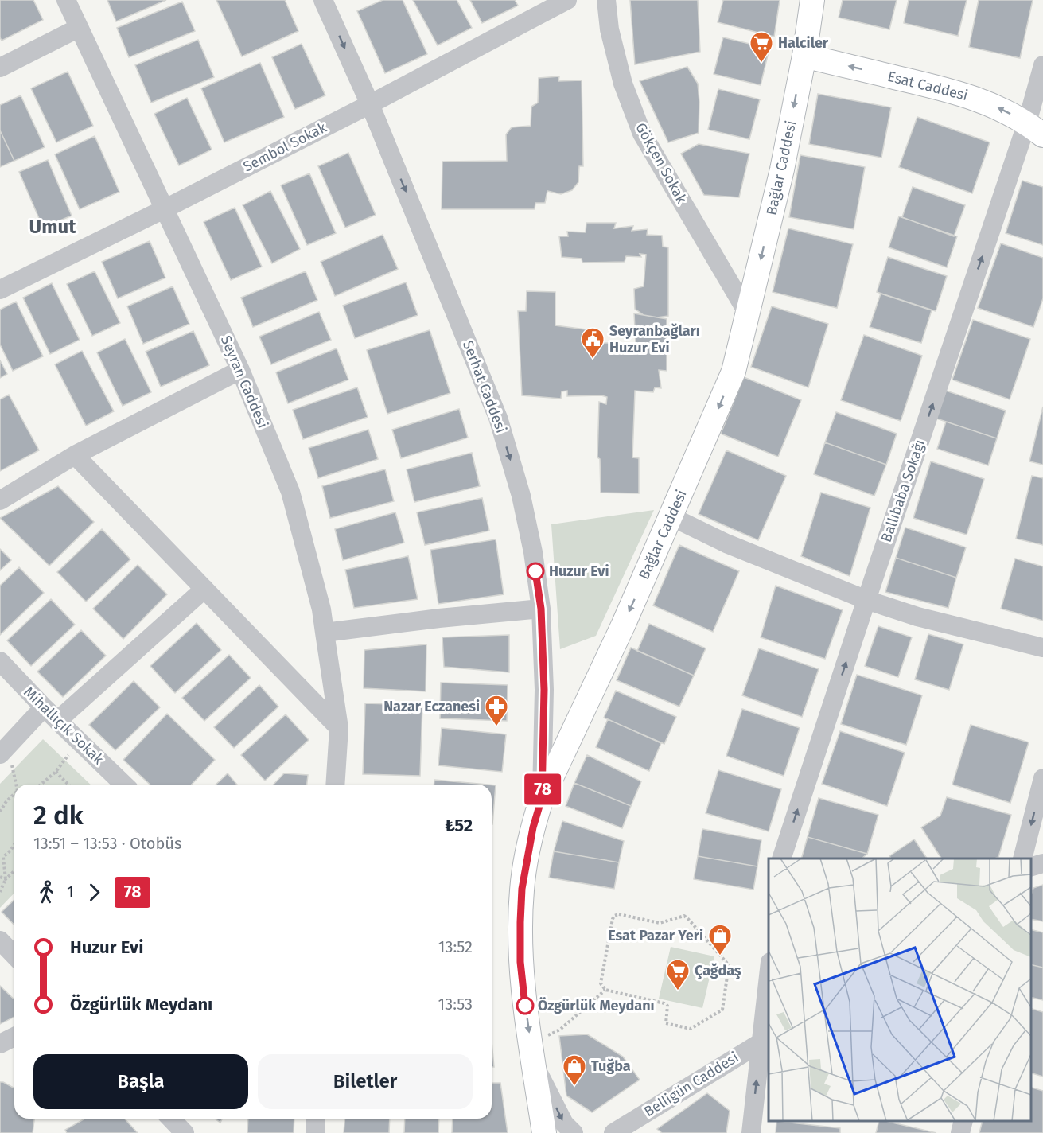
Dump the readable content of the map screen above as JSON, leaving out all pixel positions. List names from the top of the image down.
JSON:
{
  "streets": {
    "main road": ["Esat Caddesi", "Bağlar Caddesi"],
    "street": [
      "Sembol Sokak",
      "Gökçen Sokak",
      "Seyran Caddesi",
      "Serhat Caddesi",
      "Ballıbaba Sokağı",
      "Mihallıçık Sokak",
      "Belligün Caddesi"
    ]
  },
  "crossings": [
    ["Esat Caddesi", "Bağlar Caddesi"],
    ["Esat Caddesi", "Ballıbaba Sokağı"],
    ["Sembol Sokak", "Seyran Caddesi"],
    ["Sembol Sokak", "Serhat Caddesi"],
    ["Gökçen Sokak", "Bağlar Caddesi"],
    ["Bağlar Caddesi", "Serhat Caddesi"]
  ],
  "one_way": [
    "Esat Caddesi",
    "Bağlar Caddesi",
    "Serhat Caddesi",
    "Ballıbaba Sokağı"
  ],
  "districts": ["Umut"],
  "places": {
    "supermarket": ["Halciler", "Çağdaş"],
    "public building": ["Seyranbağları Huzur Evi"],
    "other": ["Huzur Evi", "Özgürlük Meydanı"],
    "pharmacy": ["Nazar Eczanesi"],
    "shop": ["Esat Pazar Yeri", "Tuğba"]
  },
  "lines": ["bus line 78"],
  "page": {
    "on_map": "78",
    "heading": ["2 dk", "13:51 – 13:53 · Otobüs", "₺52"],
    "legs": ["1", "78"],
    "list": [
      {
        "name": "Huzur Evi",
        "value": "13:52"
      },
      {
        "name": "Özgürlük Meydanı",
        "value": "13:53"
      }
    ],
    "buttons": ["Başla", "Biletler"]
  }
}
